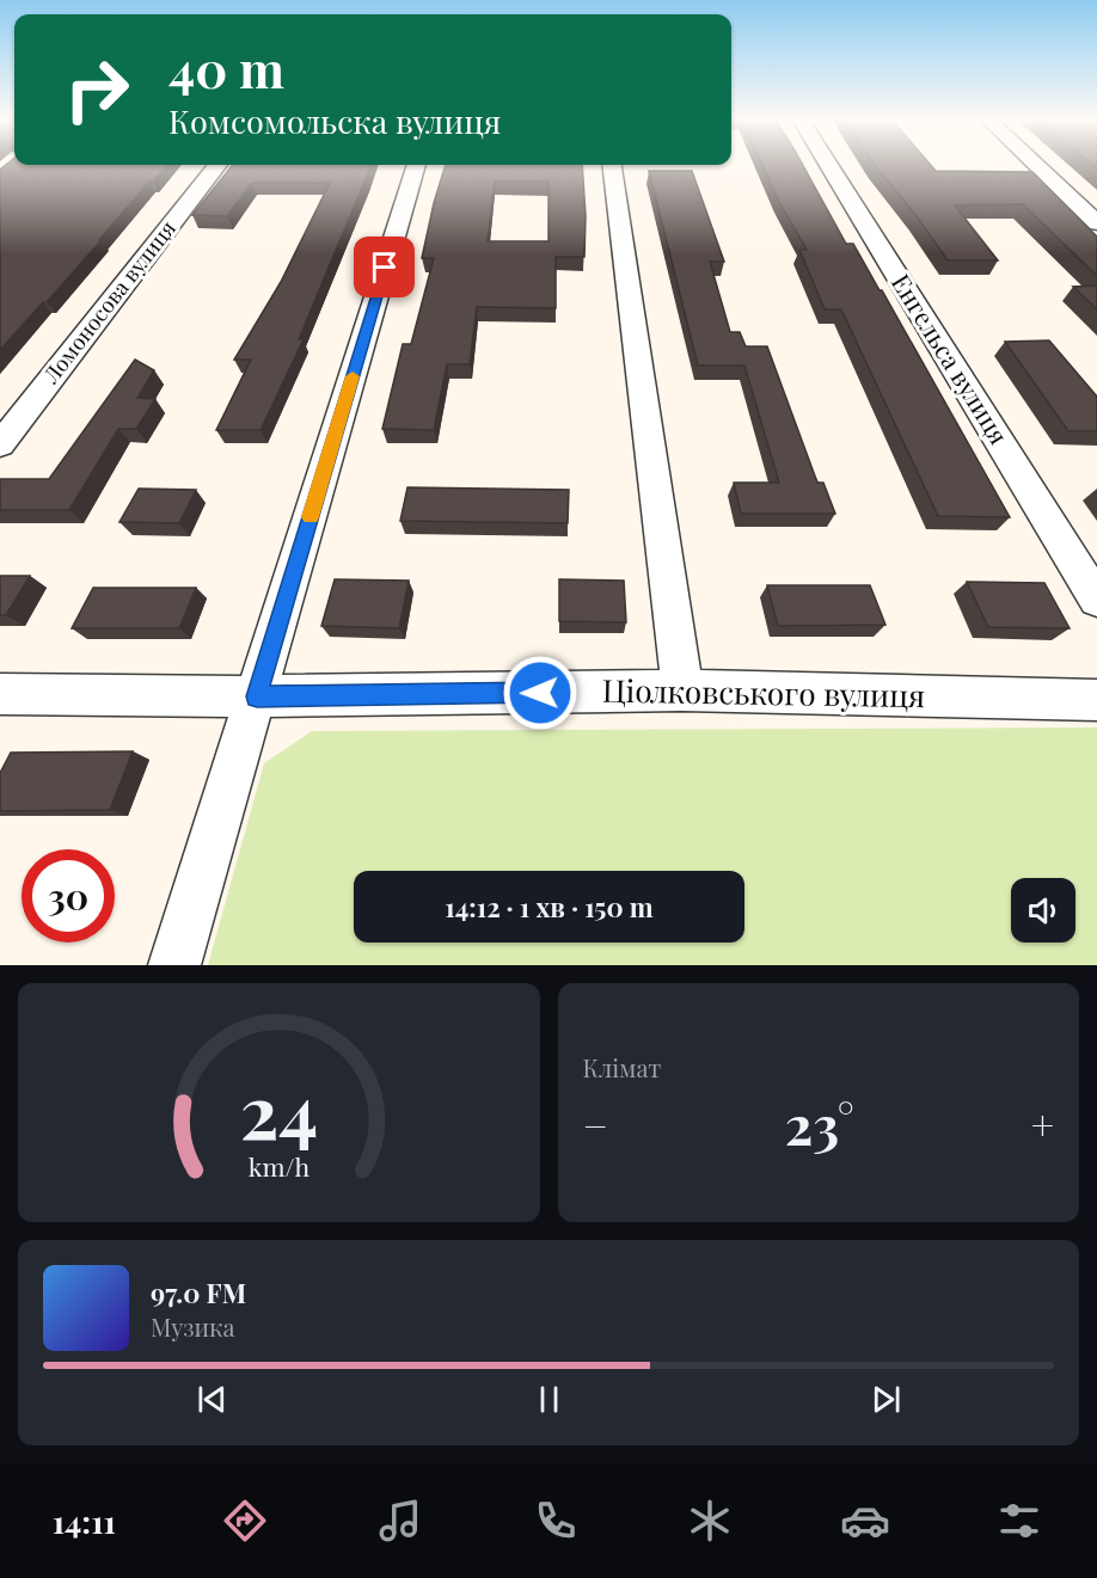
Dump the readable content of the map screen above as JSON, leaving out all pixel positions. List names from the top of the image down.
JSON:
{
  "streets": {
    "street": ["Ломоносова вулиця", "Енгельса вулиця", "Ціолковського вулиця"]
  },
  "page": {
    "turn": ["40 m", "Комсомольска вулиця"],
    "limit": "30",
    "trip": "14:12 · 1 хв · 150 m",
    "tile": "Клімат",
    "heat": ["−", "23°", "+"],
    "song": ["97.0 FM", "Музика"],
    "tabs": "14:11",
    "gauge": ["24", "km/h"]
  }
}
